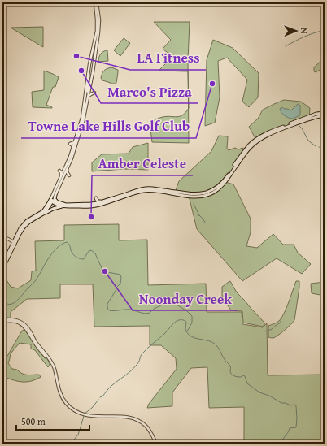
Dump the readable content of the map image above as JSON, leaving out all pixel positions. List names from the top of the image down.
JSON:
{
  "places": [
    "LA Fitness",
    "Marco's Pizza",
    "Towne Lake Hills Golf Club",
    "Amber Celeste",
    "Noonday Creek"
  ],
  "scale_bar": "500 m",
  "north": "right"
}
